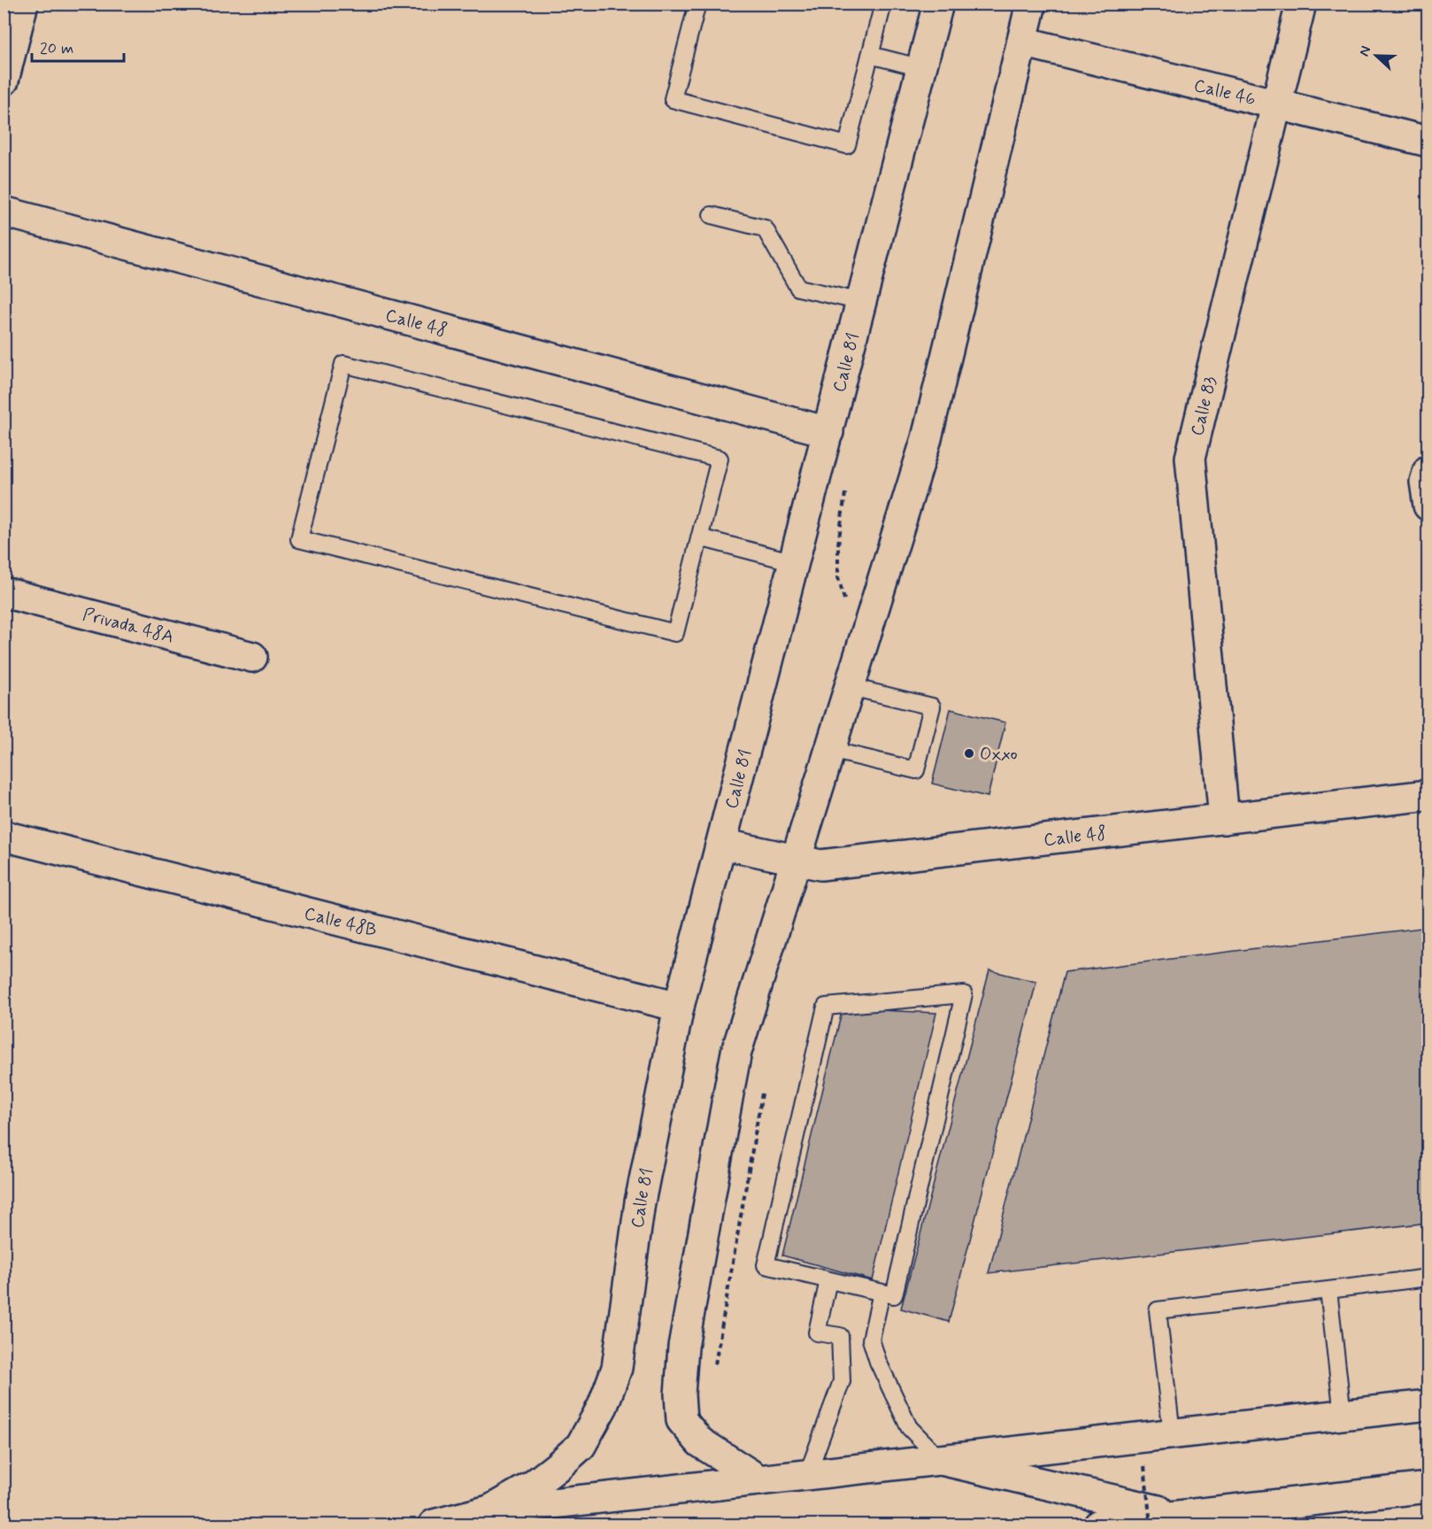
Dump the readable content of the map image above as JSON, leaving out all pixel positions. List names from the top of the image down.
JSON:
{
  "streets": {
    "main road": [
      "Calle 46",
      "Calle 48",
      "Calle 81",
      "Calle 83",
      "Privada 48A",
      "Calle 48B"
    ]
  },
  "crossings": [
    ["Calle 46", "Calle 83"],
    ["Calle 48", "Calle 81"],
    ["Calle 48", "Calle 83"],
    ["Calle 81", "Calle 48B"]
  ],
  "places": ["Oxxo"],
  "scale_bar": "20 m",
  "north": "left"
}
